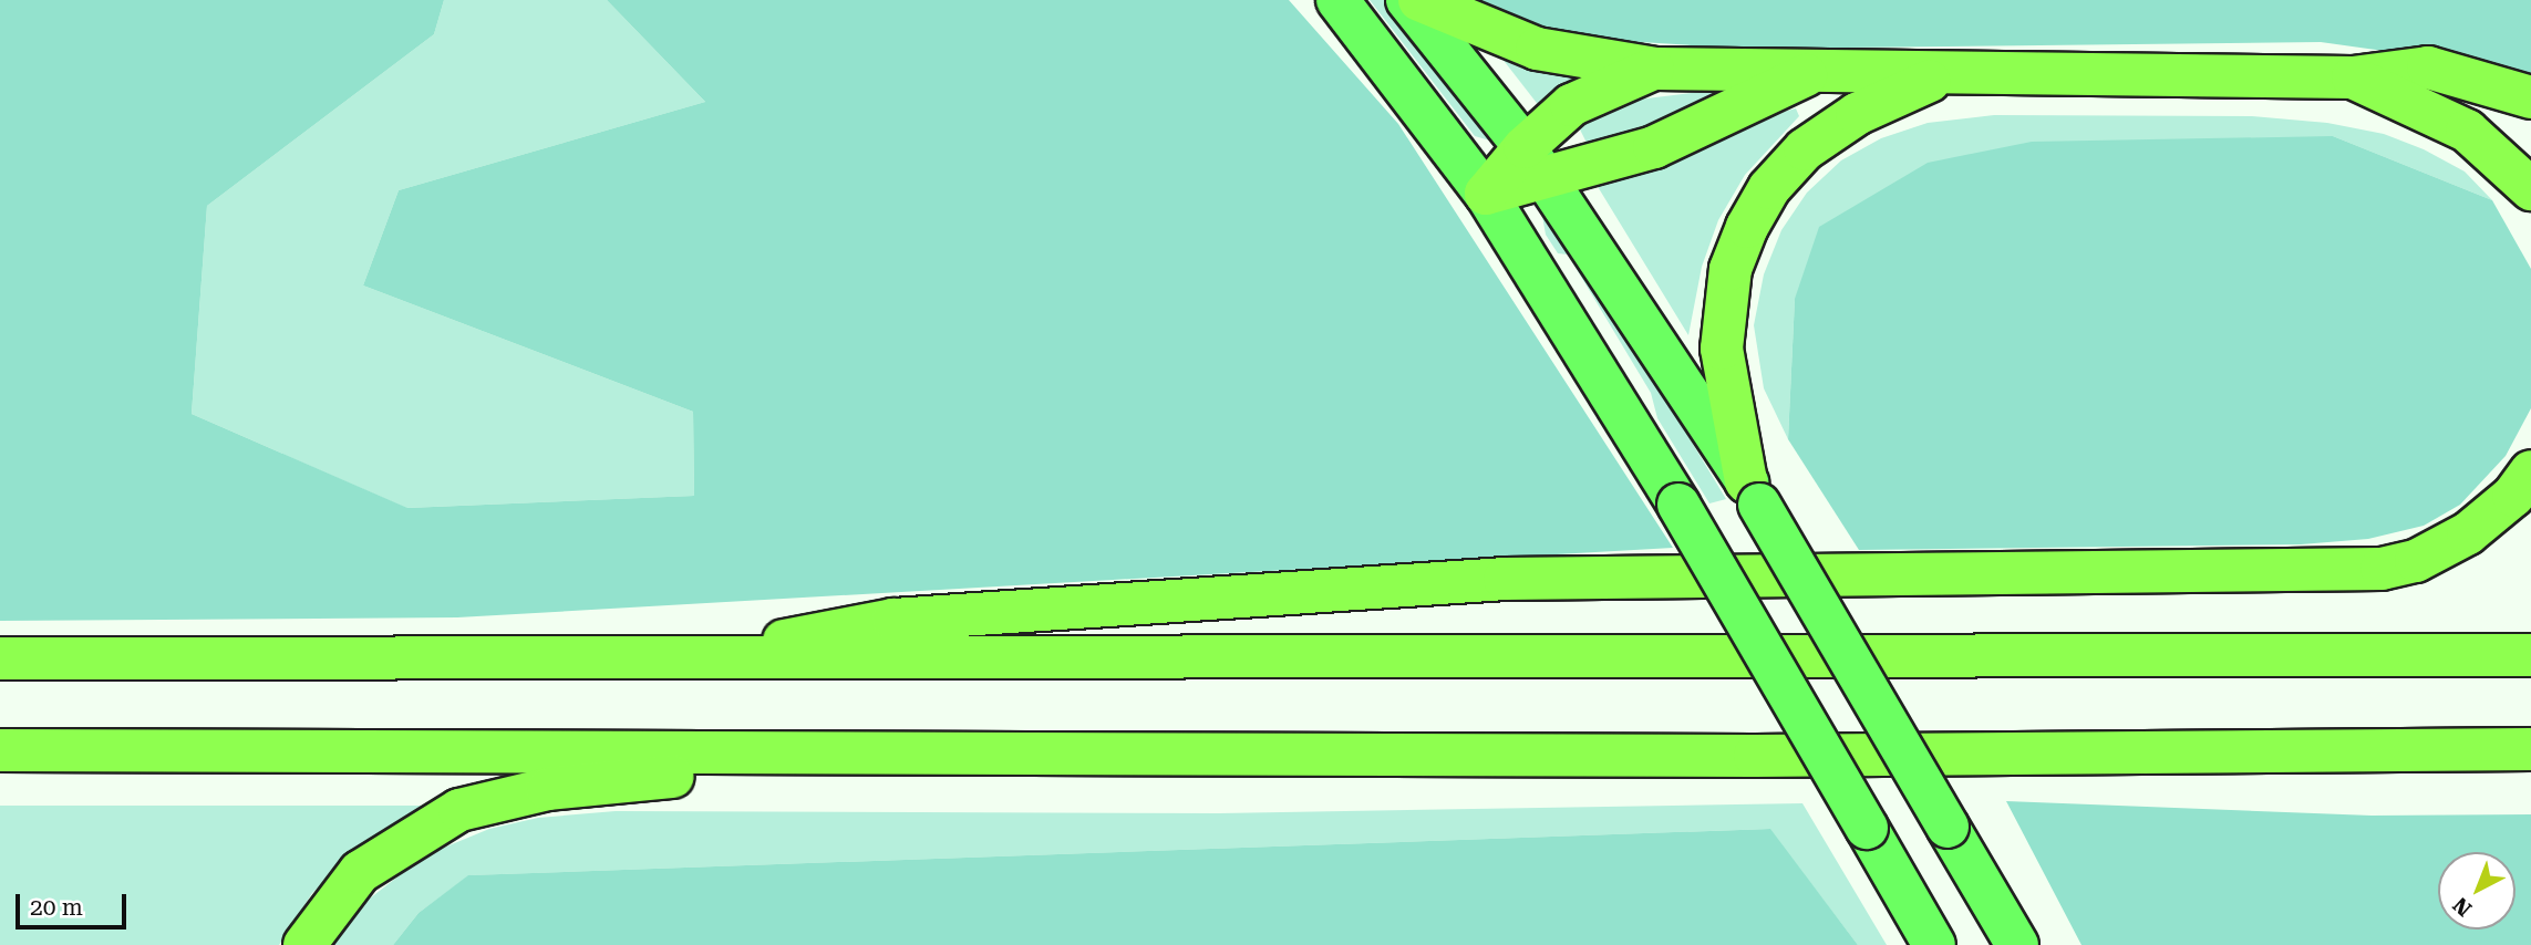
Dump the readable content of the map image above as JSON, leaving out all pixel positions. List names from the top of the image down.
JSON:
{
  "scale_bar": "20 m",
  "north": "bottom left"
}
